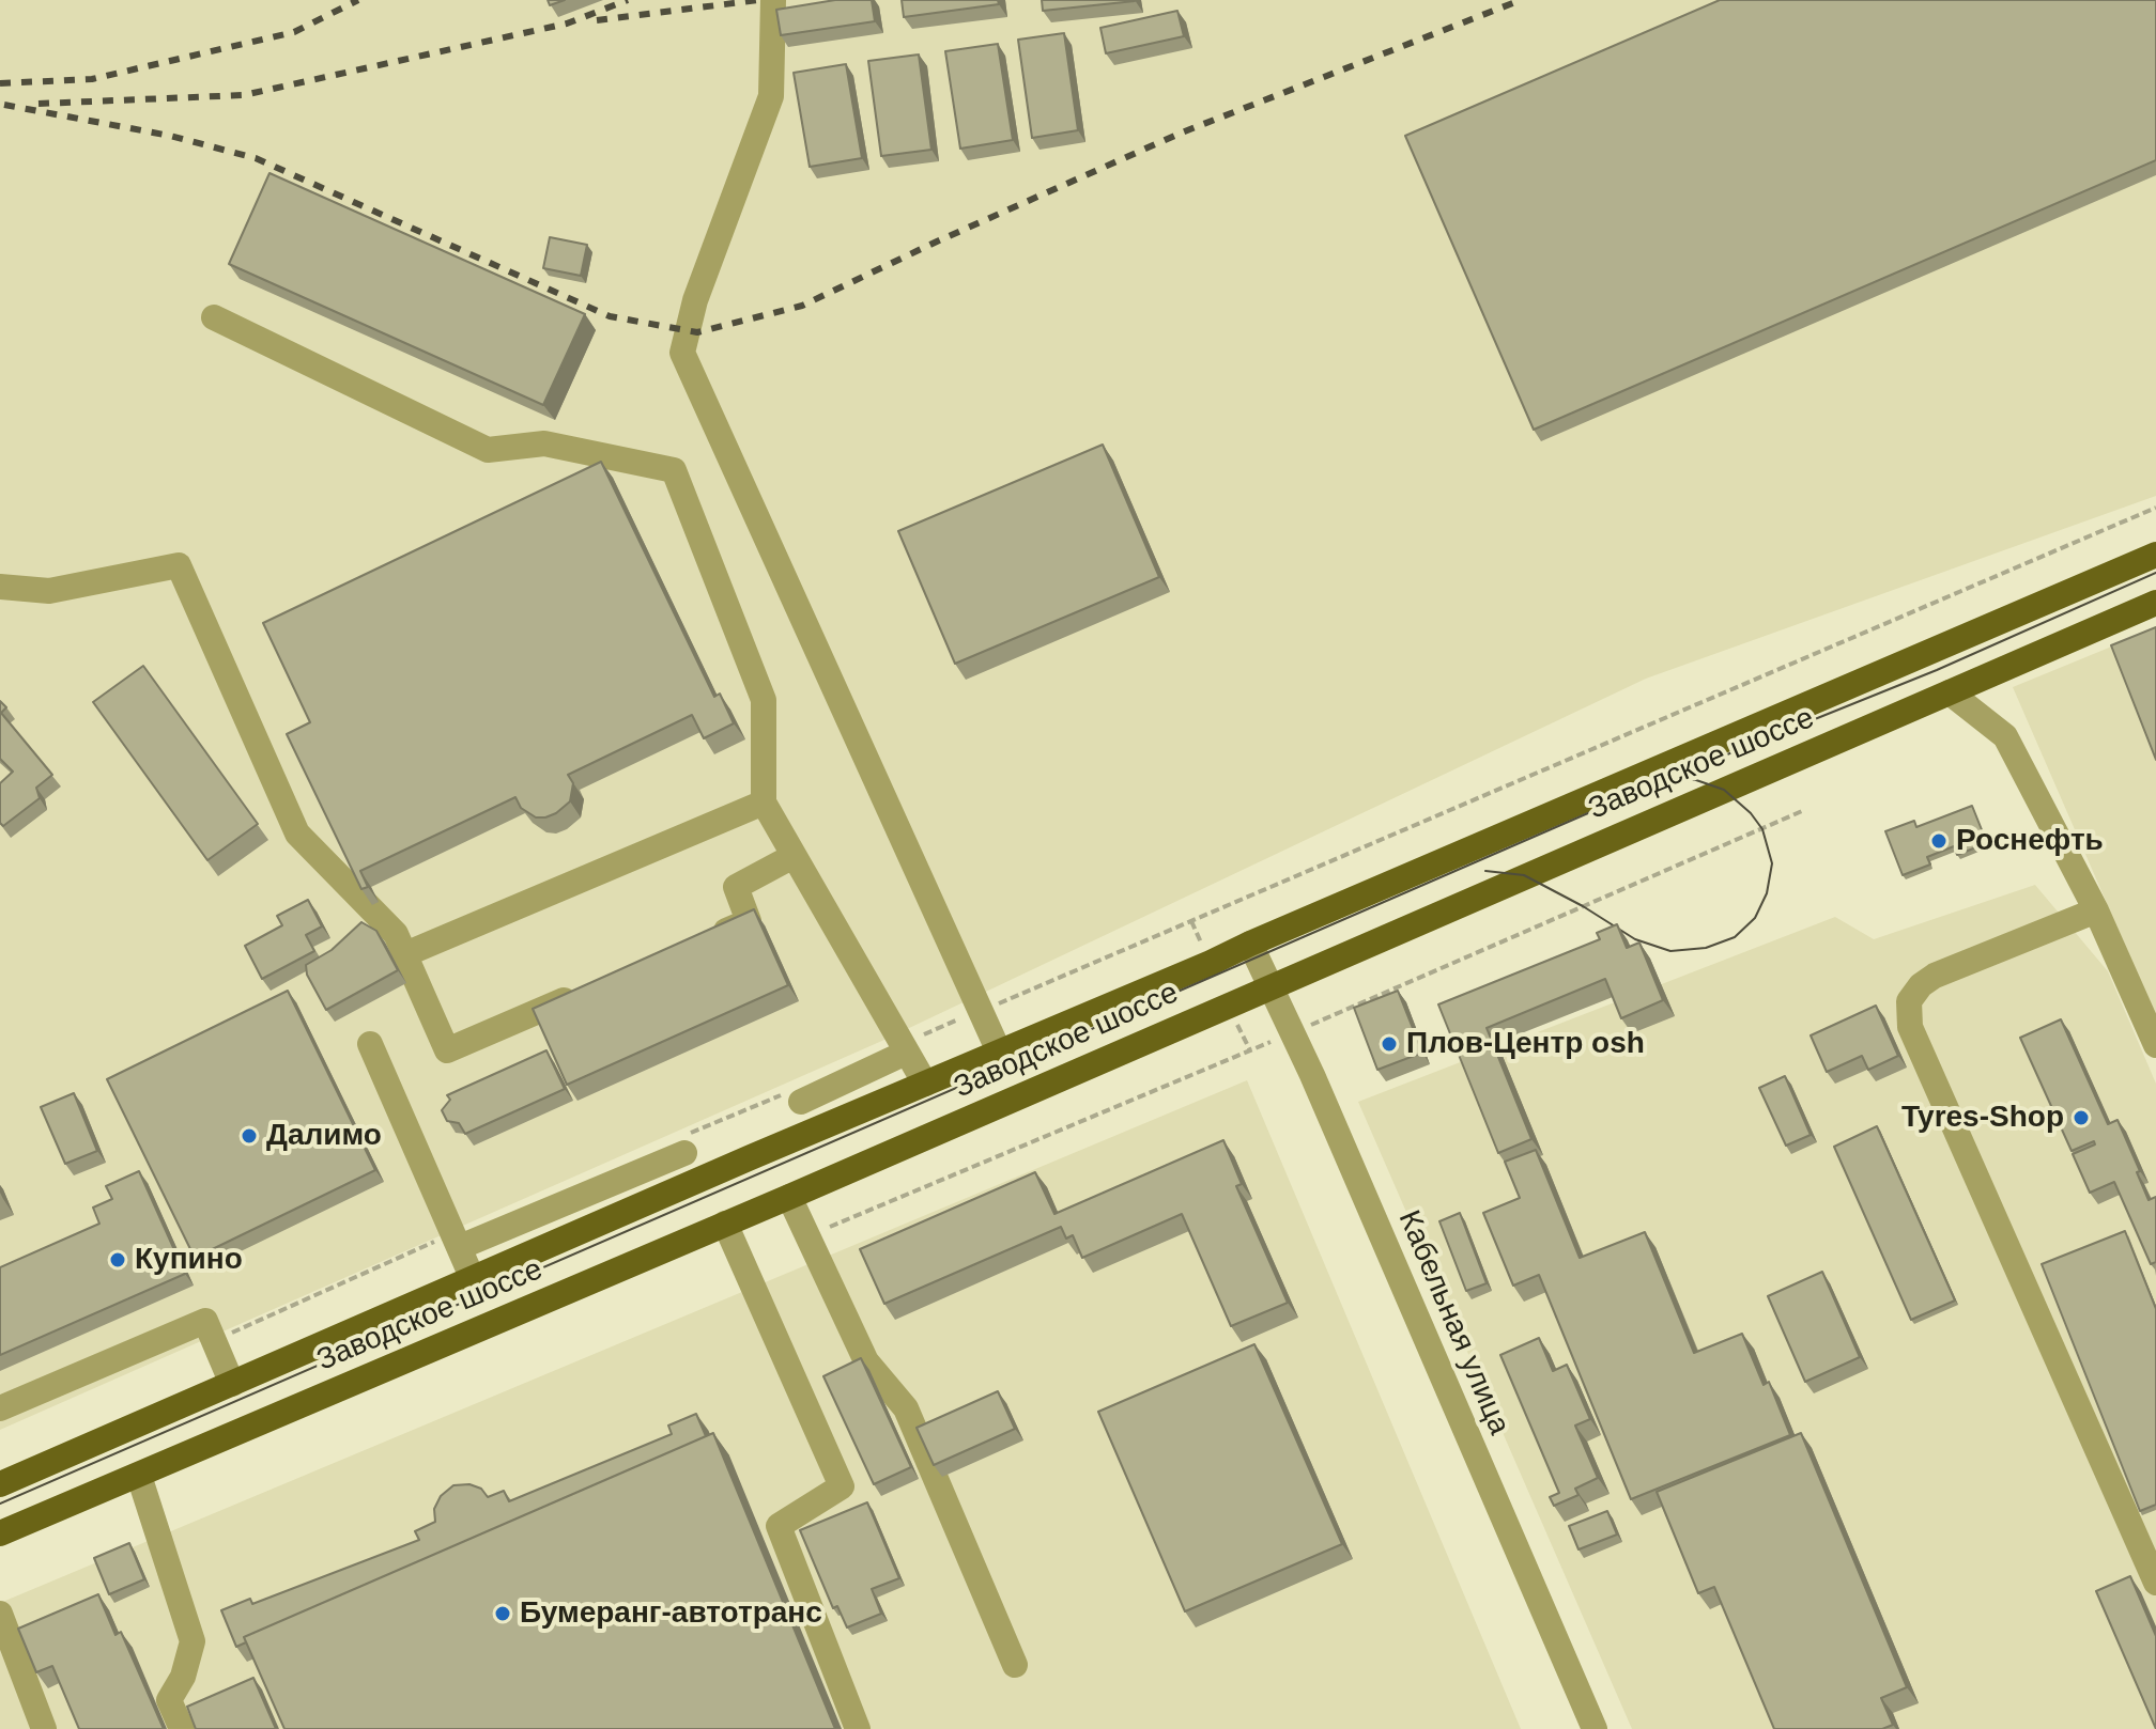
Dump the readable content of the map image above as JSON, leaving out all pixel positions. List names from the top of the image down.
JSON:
{
  "streets": {
    "main road": ["Заводское шоссе"],
    "street": ["Кабельная улица"]
  },
  "crossings": [
    ["Заводское шоссе", "Кабельная улица"]
  ],
  "places": [
    "Роснефть",
    "Плов-Центр osh",
    "Tyres-Shop",
    "Далимо",
    "Купино",
    "Бумеранг-автотранс"
  ]
}
